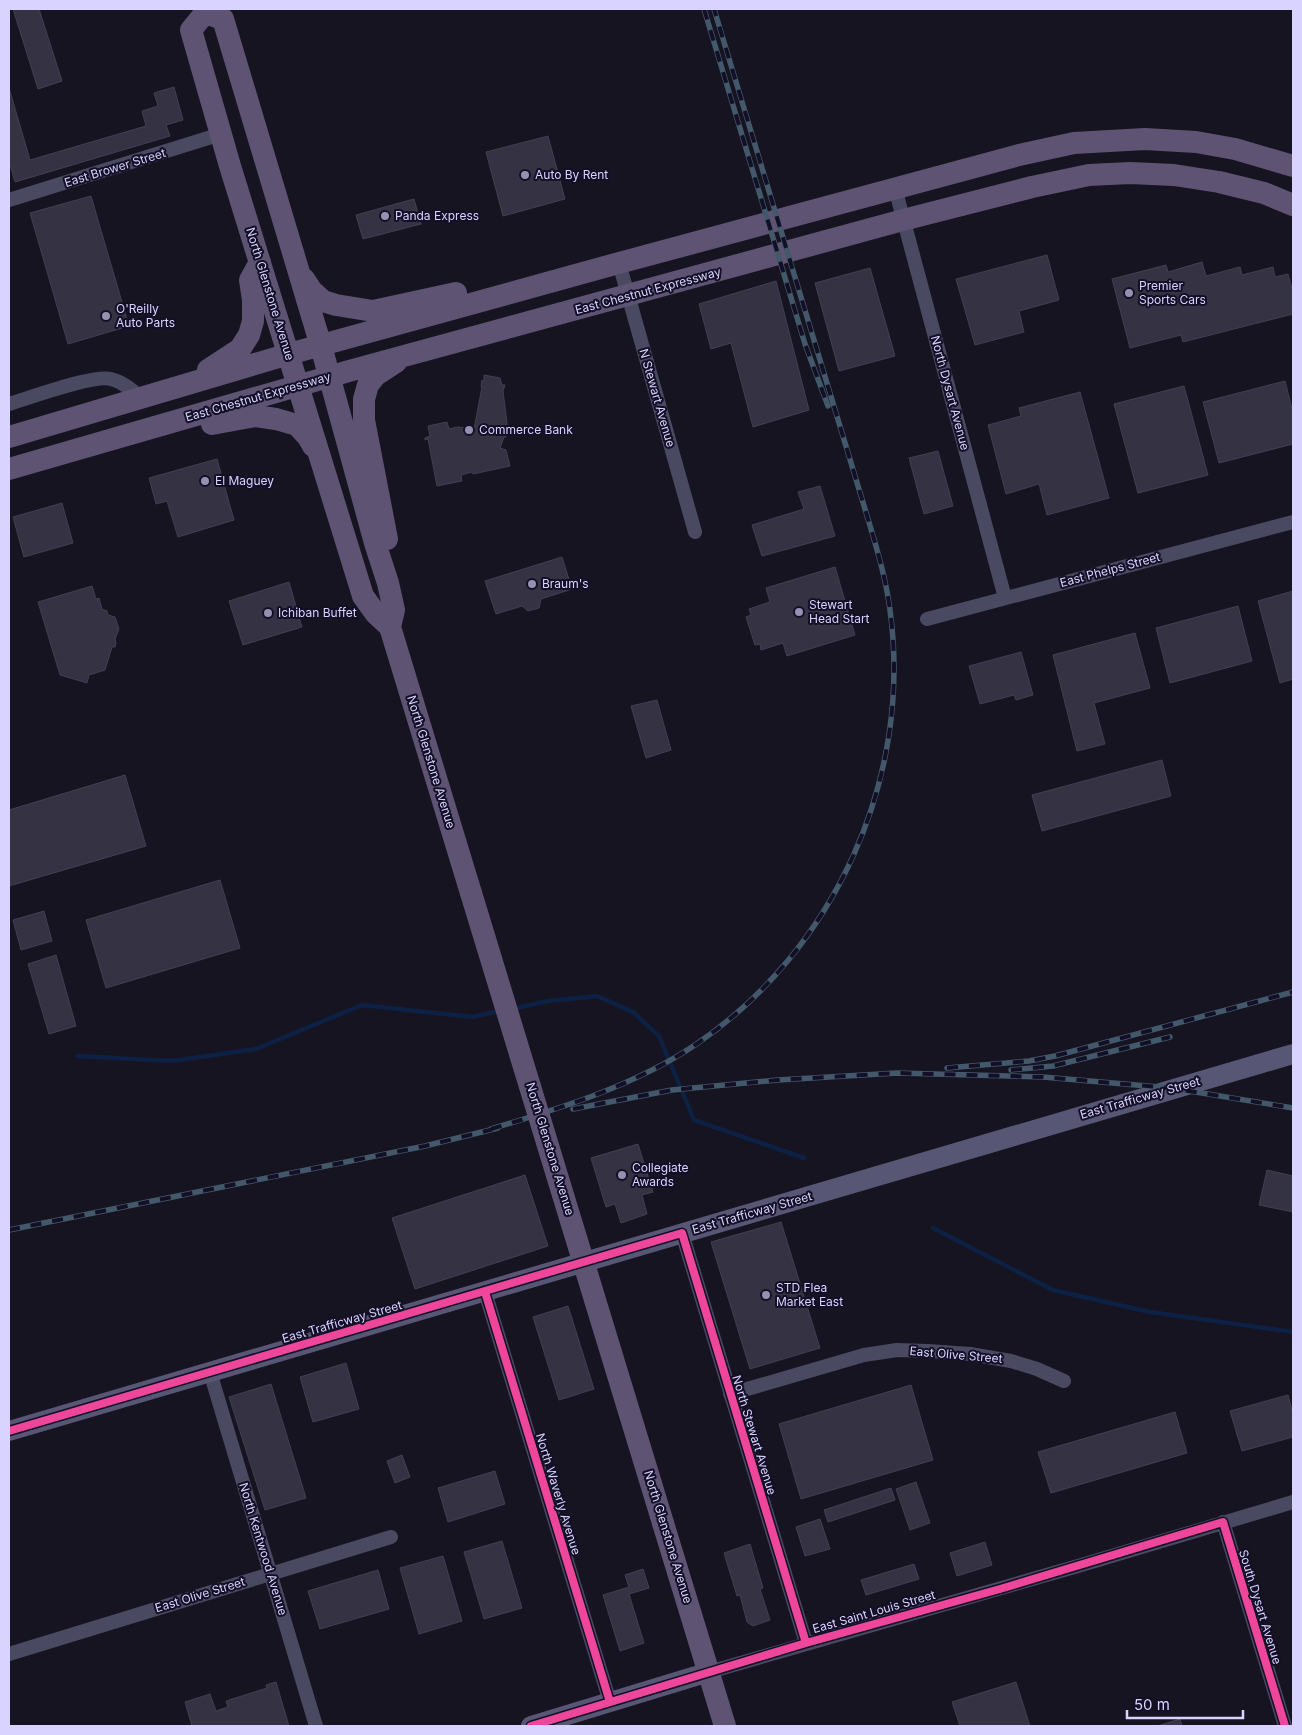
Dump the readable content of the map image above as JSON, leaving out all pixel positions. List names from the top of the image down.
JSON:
{
  "streets": {
    "main road": [
      "East Chestnut Expressway",
      "North Glenstone Avenue",
      "East Trafficway Street",
      "East Saint Louis Street"
    ],
    "street": [
      "East Brower Street",
      "North Dysart Avenue",
      "N Stewart Avenue",
      "East Phelps Street",
      "East Olive Street",
      "North Stewart Avenue",
      "North Waverly Avenue",
      "North Kentwood Avenue",
      "South Dysart Avenue"
    ]
  },
  "crossings": [
    ["East Brower Street", "North Glenstone Avenue"],
    ["East Chestnut Expressway", "North Glenstone Avenue"],
    ["East Chestnut Expressway", "North Dysart Avenue"],
    ["East Chestnut Expressway", "N Stewart Avenue"],
    ["North Glenstone Avenue", "East Saint Louis Street"],
    ["North Dysart Avenue", "East Phelps Street"],
    ["East Trafficway Street", "North Stewart Avenue"],
    ["East Trafficway Street", "North Waverly Avenue"],
    ["East Trafficway Street", "North Kentwood Avenue"],
    ["East Olive Street", "North Stewart Avenue"],
    ["East Olive Street", "North Kentwood Avenue"],
    ["North Stewart Avenue", "East Saint Louis Street"],
    ["North Waverly Avenue", "East Saint Louis Street"],
    ["South Dysart Avenue", "East Saint Louis Street"]
  ],
  "places": [
    "Auto By Rent",
    "Panda Express",
    "Premier Sports Cars",
    "O'Reilly Auto Parts",
    "Commerce Bank",
    "El Maguey",
    "Braum's",
    "Stewart Head Start",
    "Ichiban Buffet",
    "Collegiate Awards",
    "STD Flea Market East"
  ],
  "scale_bar": "50 m"
}
